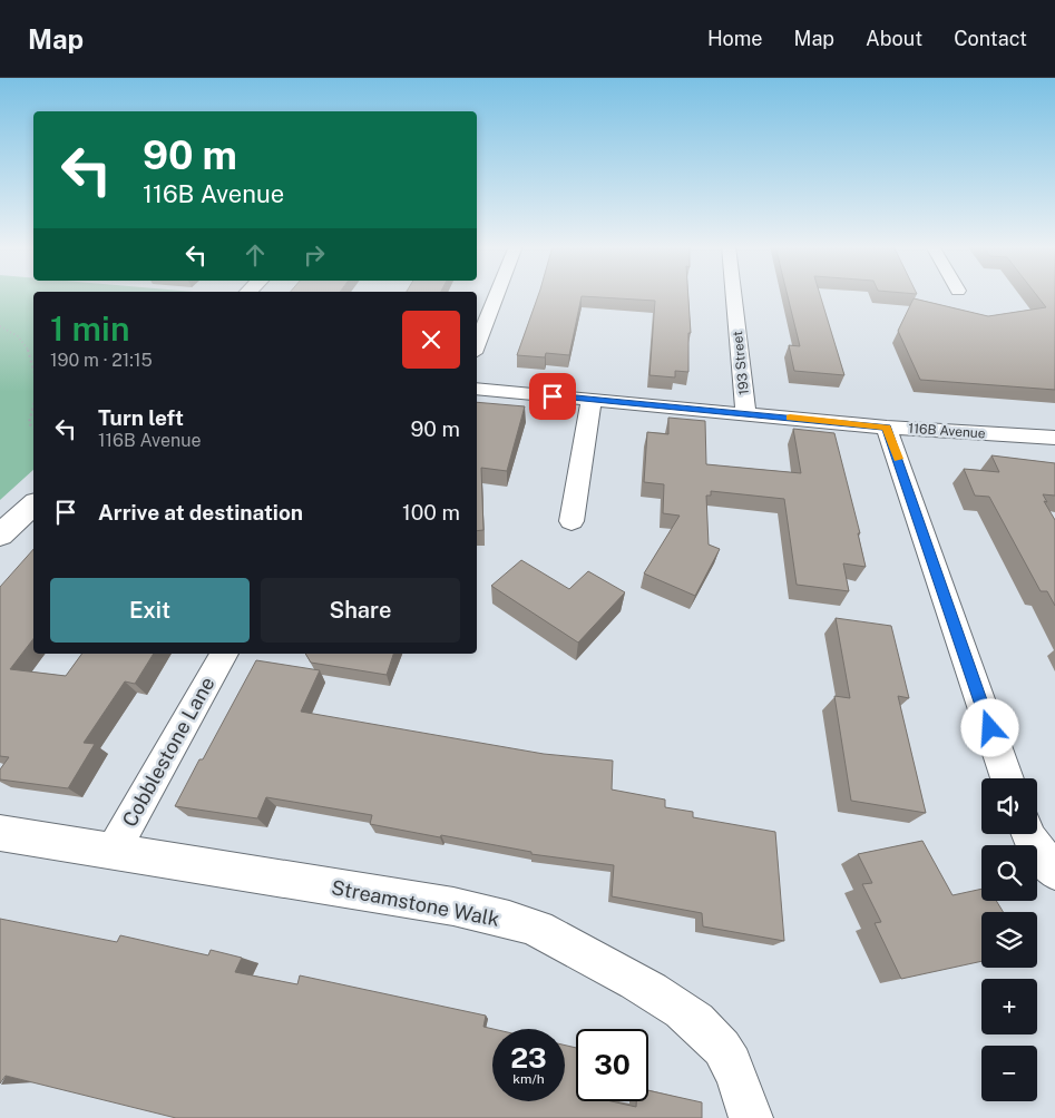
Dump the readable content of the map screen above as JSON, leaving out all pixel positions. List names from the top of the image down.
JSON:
{
  "streets": {
    "street": [
      "193 Street",
      "116B Avenue",
      "Cobblestone Lane",
      "Streamstone Walk"
    ]
  },
  "crossings": [
    ["193 Street", "116B Avenue"],
    ["Cobblestone Lane", "Streamstone Walk"]
  ],
  "page": {
    "header": "Map",
    "nav": [
      "Home",
      "Map",
      "About",
      "Contact"
    ],
    "turn": ["90 m", "116B Avenue"],
    "heading": ["1 min", "190 m · 21:15"],
    "list": [
      {
        "name": "Turn left",
        "note": "116B Avenue",
        "value": "90 m"
      },
      {
        "name": "Arrive at destination",
        "value": "100 m"
      }
    ],
    "buttons": ["Exit", "Share"],
    "map_buttons": ["+", "−"],
    "speed": "23 km/h",
    "limit": "30"
  }
}
